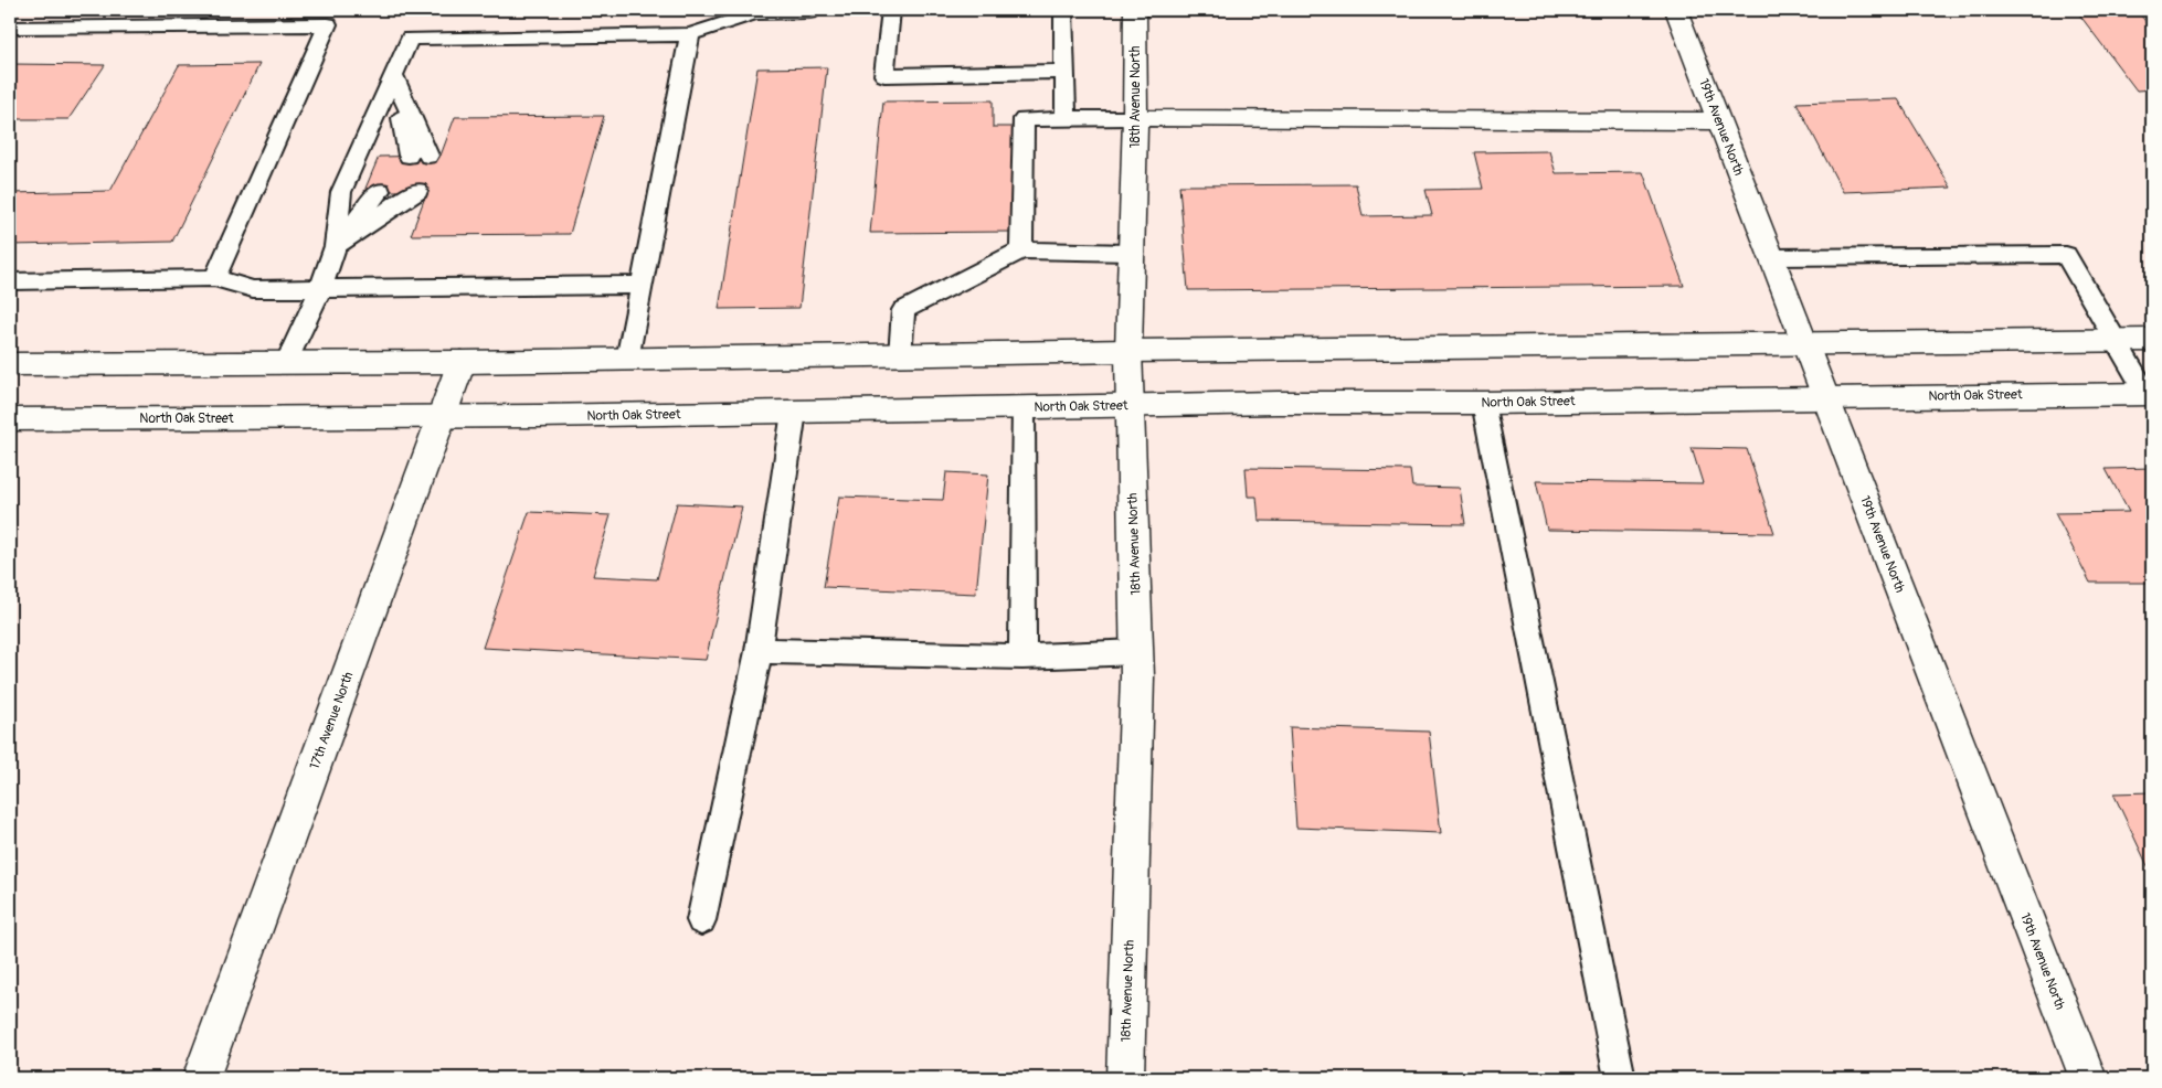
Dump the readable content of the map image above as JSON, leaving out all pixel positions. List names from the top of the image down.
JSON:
{
  "streets": {
    "main road": [
      "18th Avenue North",
      "19th Avenue North",
      "North Oak Street",
      "17th Avenue North"
    ]
  },
  "crossings": [
    ["18th Avenue North", "North Oak Street"],
    ["19th Avenue North", "North Oak Street"],
    ["North Oak Street", "17th Avenue North"]
  ]
}
